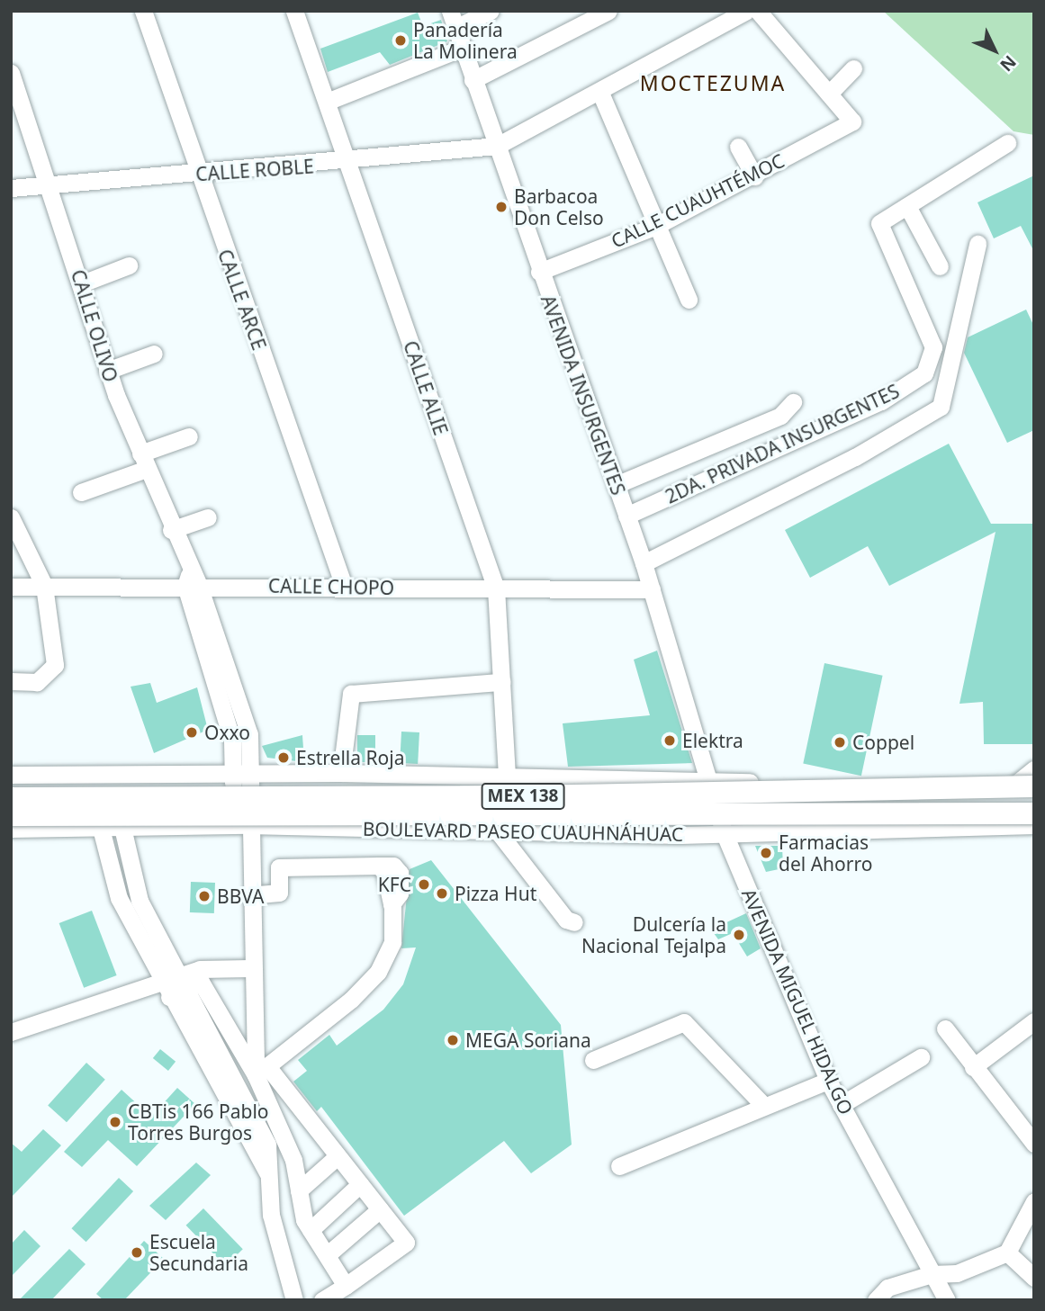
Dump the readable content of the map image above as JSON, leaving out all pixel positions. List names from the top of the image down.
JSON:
{
  "streets": {
    "main road": ["MEX 138", "BOULEVARD PASEO CUAUHNÁHUAC"],
    "street": [
      "CALLE ROBLE",
      "CALLE CUAUHTÉMOC",
      "CALLE ARCE",
      "CALLE OLIVO",
      "CALLE ALIE",
      "AVENIDA INSURGENTES",
      "2DA. PRIVADA INSURGENTES",
      "CALLE CHOPO",
      "AVENIDA MIGUEL HIDALGO"
    ]
  },
  "crossings": [
    ["CALLE ROBLE", "CALLE ARCE"],
    ["CALLE ROBLE", "CALLE OLIVO"],
    ["CALLE ROBLE", "CALLE ALIE"],
    ["CALLE ROBLE", "AVENIDA INSURGENTES"],
    ["CALLE CUAUHTÉMOC", "AVENIDA INSURGENTES"],
    ["CALLE ARCE", "CALLE CHOPO"],
    ["CALLE OLIVO", "CALLE CHOPO"],
    ["CALLE OLIVO", "MEX 138"],
    ["CALLE OLIVO", "BOULEVARD PASEO CUAUHNÁHUAC"],
    ["CALLE ALIE", "CALLE CHOPO"],
    ["CALLE ALIE", "MEX 138"],
    ["AVENIDA INSURGENTES", "2DA. PRIVADA INSURGENTES"],
    ["AVENIDA INSURGENTES", "CALLE CHOPO"],
    ["AVENIDA INSURGENTES", "MEX 138"],
    ["AVENIDA INSURGENTES", "AVENIDA MIGUEL HIDALGO"],
    ["MEX 138", "BOULEVARD PASEO CUAUHNÁHUAC"],
    ["MEX 138", "AVENIDA MIGUEL HIDALGO"],
    ["BOULEVARD PASEO CUAUHNÁHUAC", "AVENIDA MIGUEL HIDALGO"]
  ],
  "districts": ["MOCTEZUMA"],
  "places": [
    "Panadería La Molinera",
    "Barbacoa Don Celso",
    "Oxxo",
    "Elektra",
    "Coppel",
    "Estrella Roja",
    "Farmacias del Ahorro",
    "KFC",
    "Pizza Hut",
    "BBVA",
    "Dulcería la Nacional Tejalpa",
    "MEGA Soriana",
    "CBTis 166 Pablo Torres Burgos",
    "Escuela Secundaria"
  ],
  "north": "bottom right"
}
